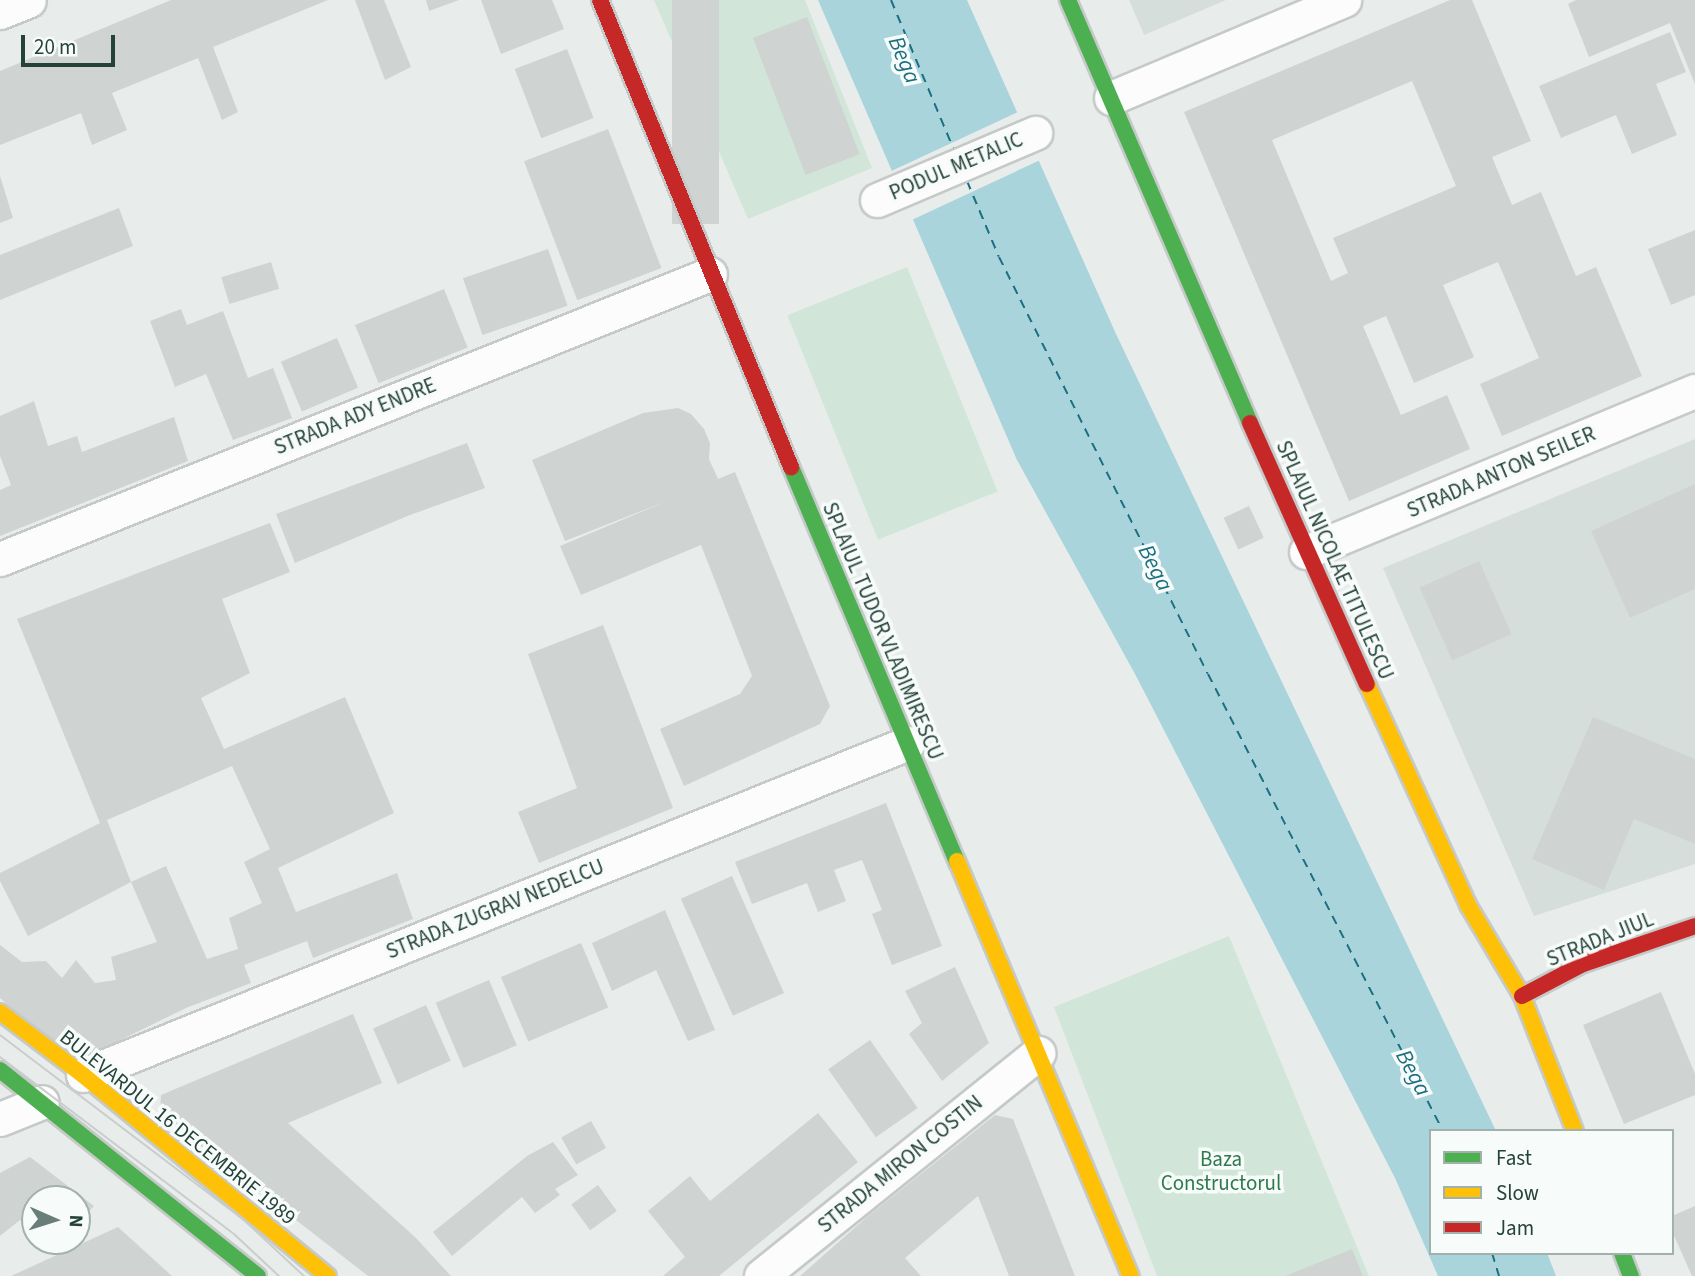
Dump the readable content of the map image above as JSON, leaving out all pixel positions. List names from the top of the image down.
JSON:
{
  "streets": {
    "street": [
      "PODUL METALIC",
      "STRADA ADY ENDRE",
      "STRADA ANTON SEILER",
      "SPLAIUL NICOLAE TITULESCU",
      "SPLAIUL TUDOR VLADIMIRESCU",
      "STRADA ZUGRAV NEDELCU",
      "STRADA JIUL",
      "BULEVARDUL 16 DECEMBRIE 1989",
      "STRADA MIRON COSTIN"
    ]
  },
  "crossings": [
    ["STRADA ADY ENDRE", "SPLAIUL TUDOR VLADIMIRESCU"],
    ["STRADA ANTON SEILER", "SPLAIUL NICOLAE TITULESCU"],
    ["SPLAIUL NICOLAE TITULESCU", "STRADA JIUL"],
    ["SPLAIUL TUDOR VLADIMIRESCU", "STRADA ZUGRAV NEDELCU"],
    ["SPLAIUL TUDOR VLADIMIRESCU", "STRADA MIRON COSTIN"],
    ["STRADA ZUGRAV NEDELCU", "BULEVARDUL 16 DECEMBRIE 1989"]
  ],
  "water": ["Bega"],
  "parks": ["Baza Constructorul"],
  "legend": ["Fast", "Slow", "Jam"],
  "scale_bar": "20 m",
  "north": "right"
}
